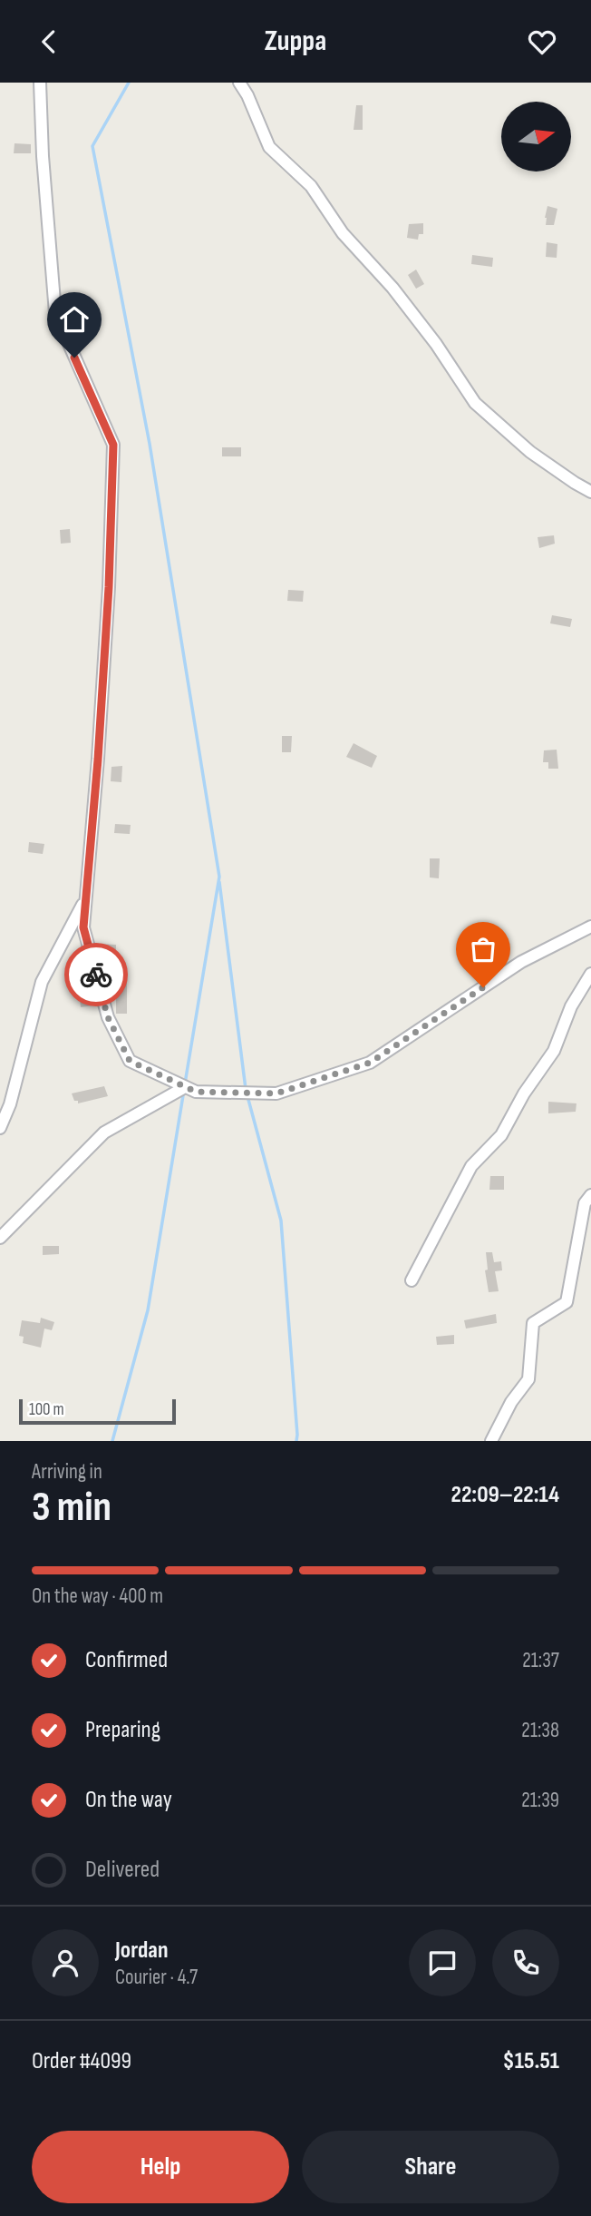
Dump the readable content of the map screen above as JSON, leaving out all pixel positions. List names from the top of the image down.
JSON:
{
  "scale_bar": "100 m",
  "north": "right",
  "page": {
    "header": "Zuppa",
    "scale": "100 m",
    "heading": ["3 min", "Arriving in", "22:09–22:14"],
    "panel": [
      "Jordan",
      "Courier · 4.7",
      "Order #4099",
      "$15.51"
    ],
    "bar": "On the way · 400 m",
    "list": [
      ["Confirmed", "21:37"],
      ["Preparing", "21:38"],
      ["On the way", "21:39"],
      "Delivered"
    ],
    "buttons": ["Help", "Share"]
  }
}
